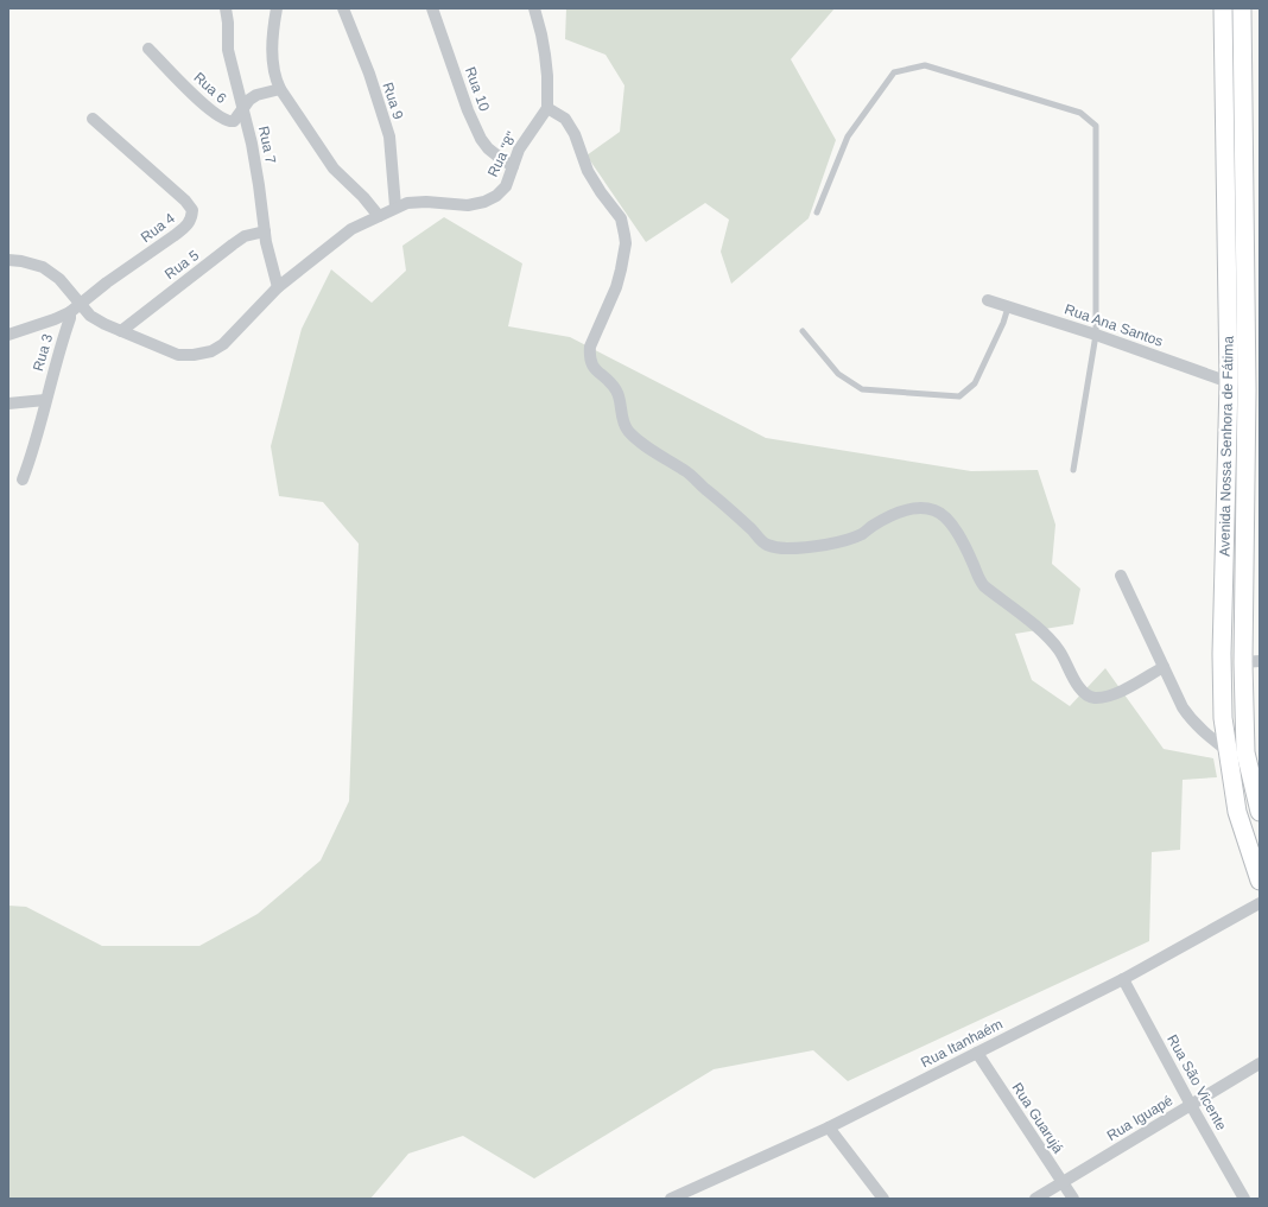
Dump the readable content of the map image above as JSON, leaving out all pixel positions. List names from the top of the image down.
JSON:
{
  "streets": {
    "main road": ["Avenida Nossa Senhora de Fátima"],
    "street": [
      "Rua 6",
      "Rua 10",
      "Rua 9",
      "Rua 7",
      "Rua \"8\"",
      "Rua 4",
      "Rua 5",
      "Rua Ana Santos",
      "Rua 3",
      "Rua Itanhaém",
      "Rua São Vicente",
      "Rua Guarujá",
      "Rua Iguapé"
    ]
  },
  "crossings": [
    ["Rua 6", "Rua 7"],
    ["Rua 10", "Rua \"8\""],
    ["Rua 9", "Rua \"8\""],
    ["Rua 7", "Rua \"8\""],
    ["Rua 7", "Rua 5"],
    ["Rua \"8\"", "Rua 4"],
    ["Rua \"8\"", "Rua 5"],
    ["Rua 4", "Rua 3"],
    ["Rua Ana Santos", "Avenida Nossa Senhora de Fátima"],
    ["Rua Itanhaém", "Rua São Vicente"],
    ["Rua Itanhaém", "Rua Guarujá"],
    ["Rua São Vicente", "Rua Iguapé"],
    ["Rua Guarujá", "Rua Iguapé"]
  ]
}
